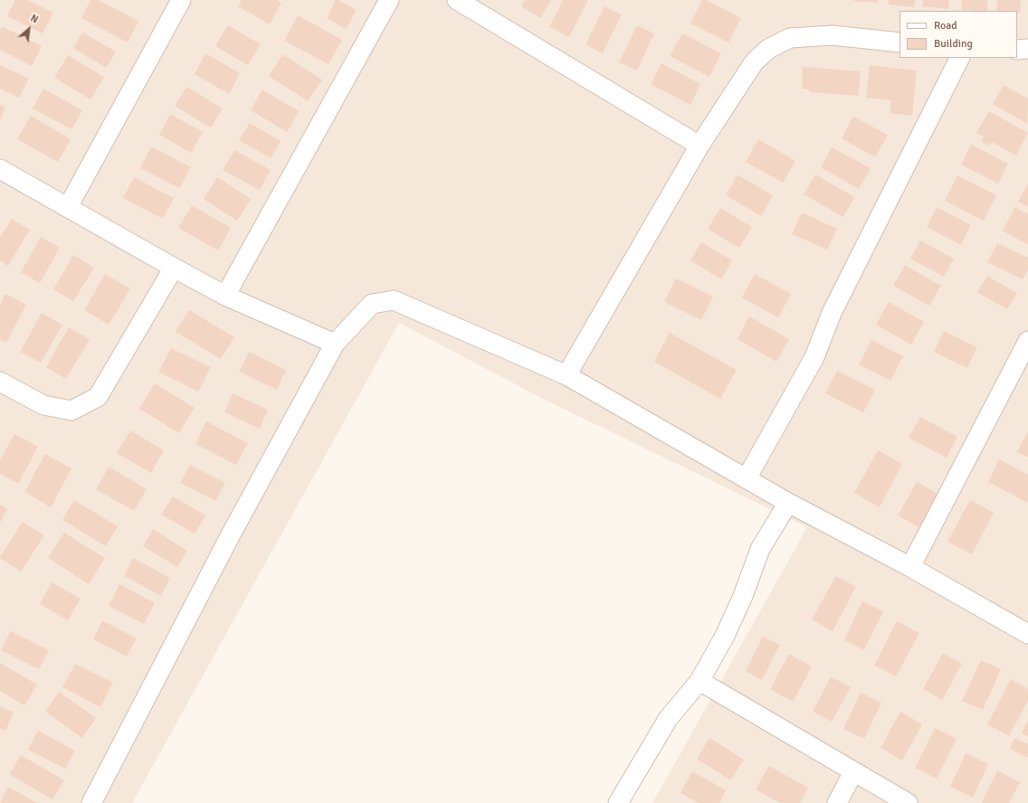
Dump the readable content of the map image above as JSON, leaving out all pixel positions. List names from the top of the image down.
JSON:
{
  "legend": ["Road", "Building"],
  "north": "top right"
}
